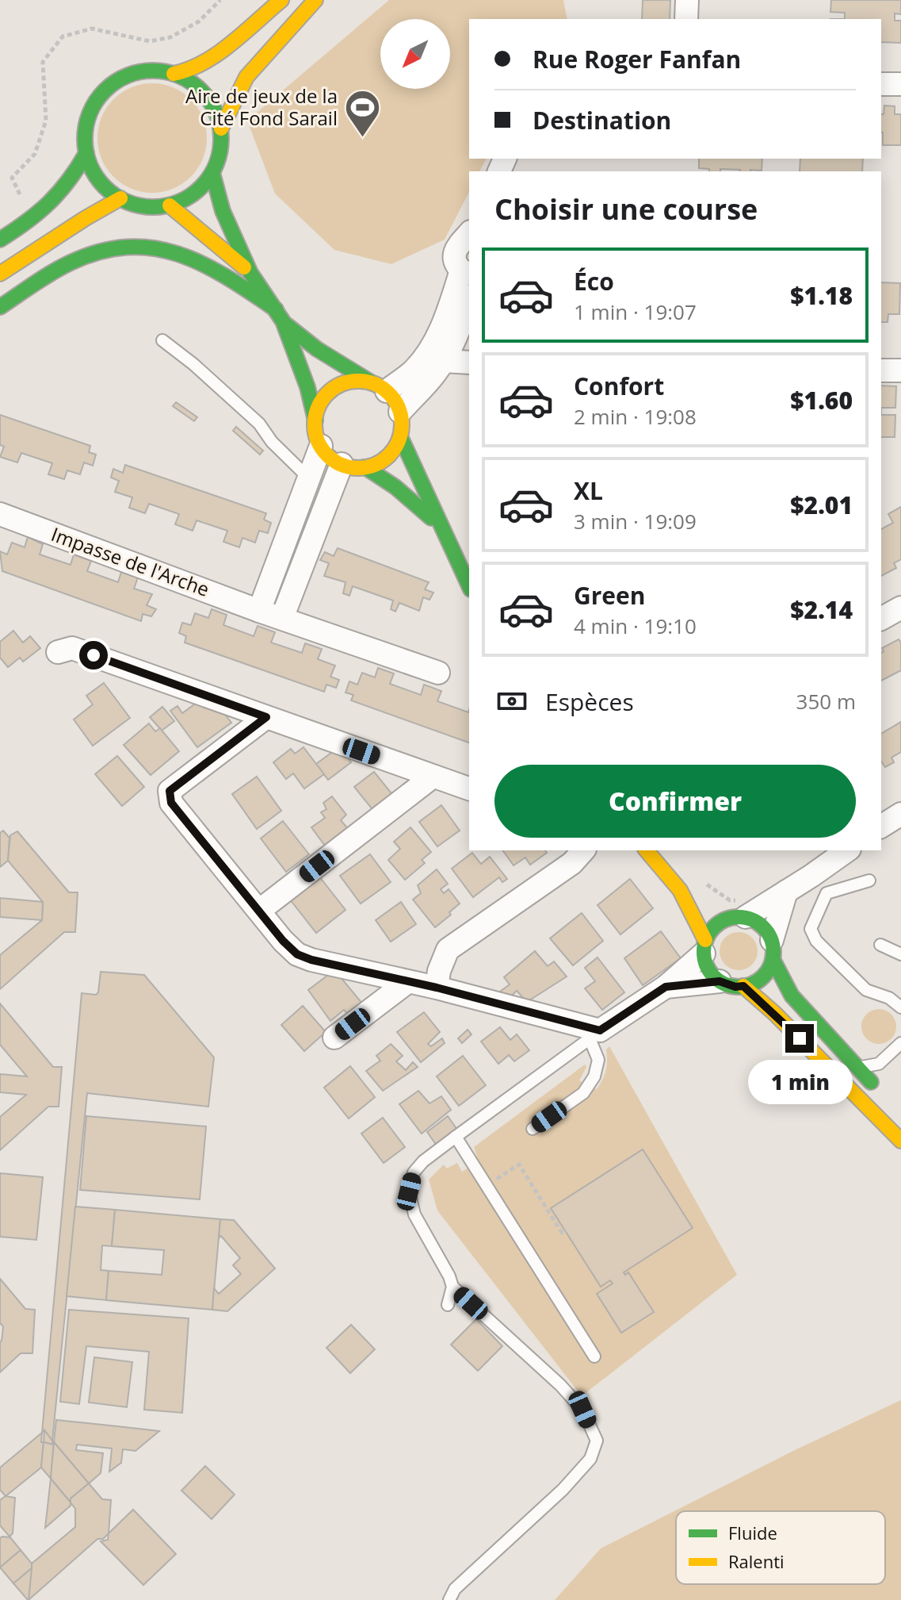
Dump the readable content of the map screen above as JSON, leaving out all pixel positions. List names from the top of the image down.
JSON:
{
  "streets": {
    "street": ["Impasse de l'Arche"]
  },
  "places": {
    "sports": ["Aire de jeux de la Cité Fond Sarail"]
  },
  "legend": ["Fluide", "Ralenti"],
  "north": "bottom left",
  "page": {
    "banner": ["Rue Roger Fanfan", "Destination"],
    "heading": "Choisir une course",
    "list": [
      {
        "name": "Éco",
        "note": "1 min · 19:07",
        "value": "$1.18"
      },
      {
        "name": "Confort",
        "note": "2 min · 19:08",
        "value": "$1.60"
      },
      {
        "name": "XL",
        "note": "3 min · 19:09",
        "value": "$2.01"
      },
      {
        "name": "Green",
        "note": "4 min · 19:10",
        "value": "$2.14"
      }
    ],
    "pay": ["Espèces", "350 m"],
    "buttons": "Confirmer",
    "bubble": "1 min"
  }
}
